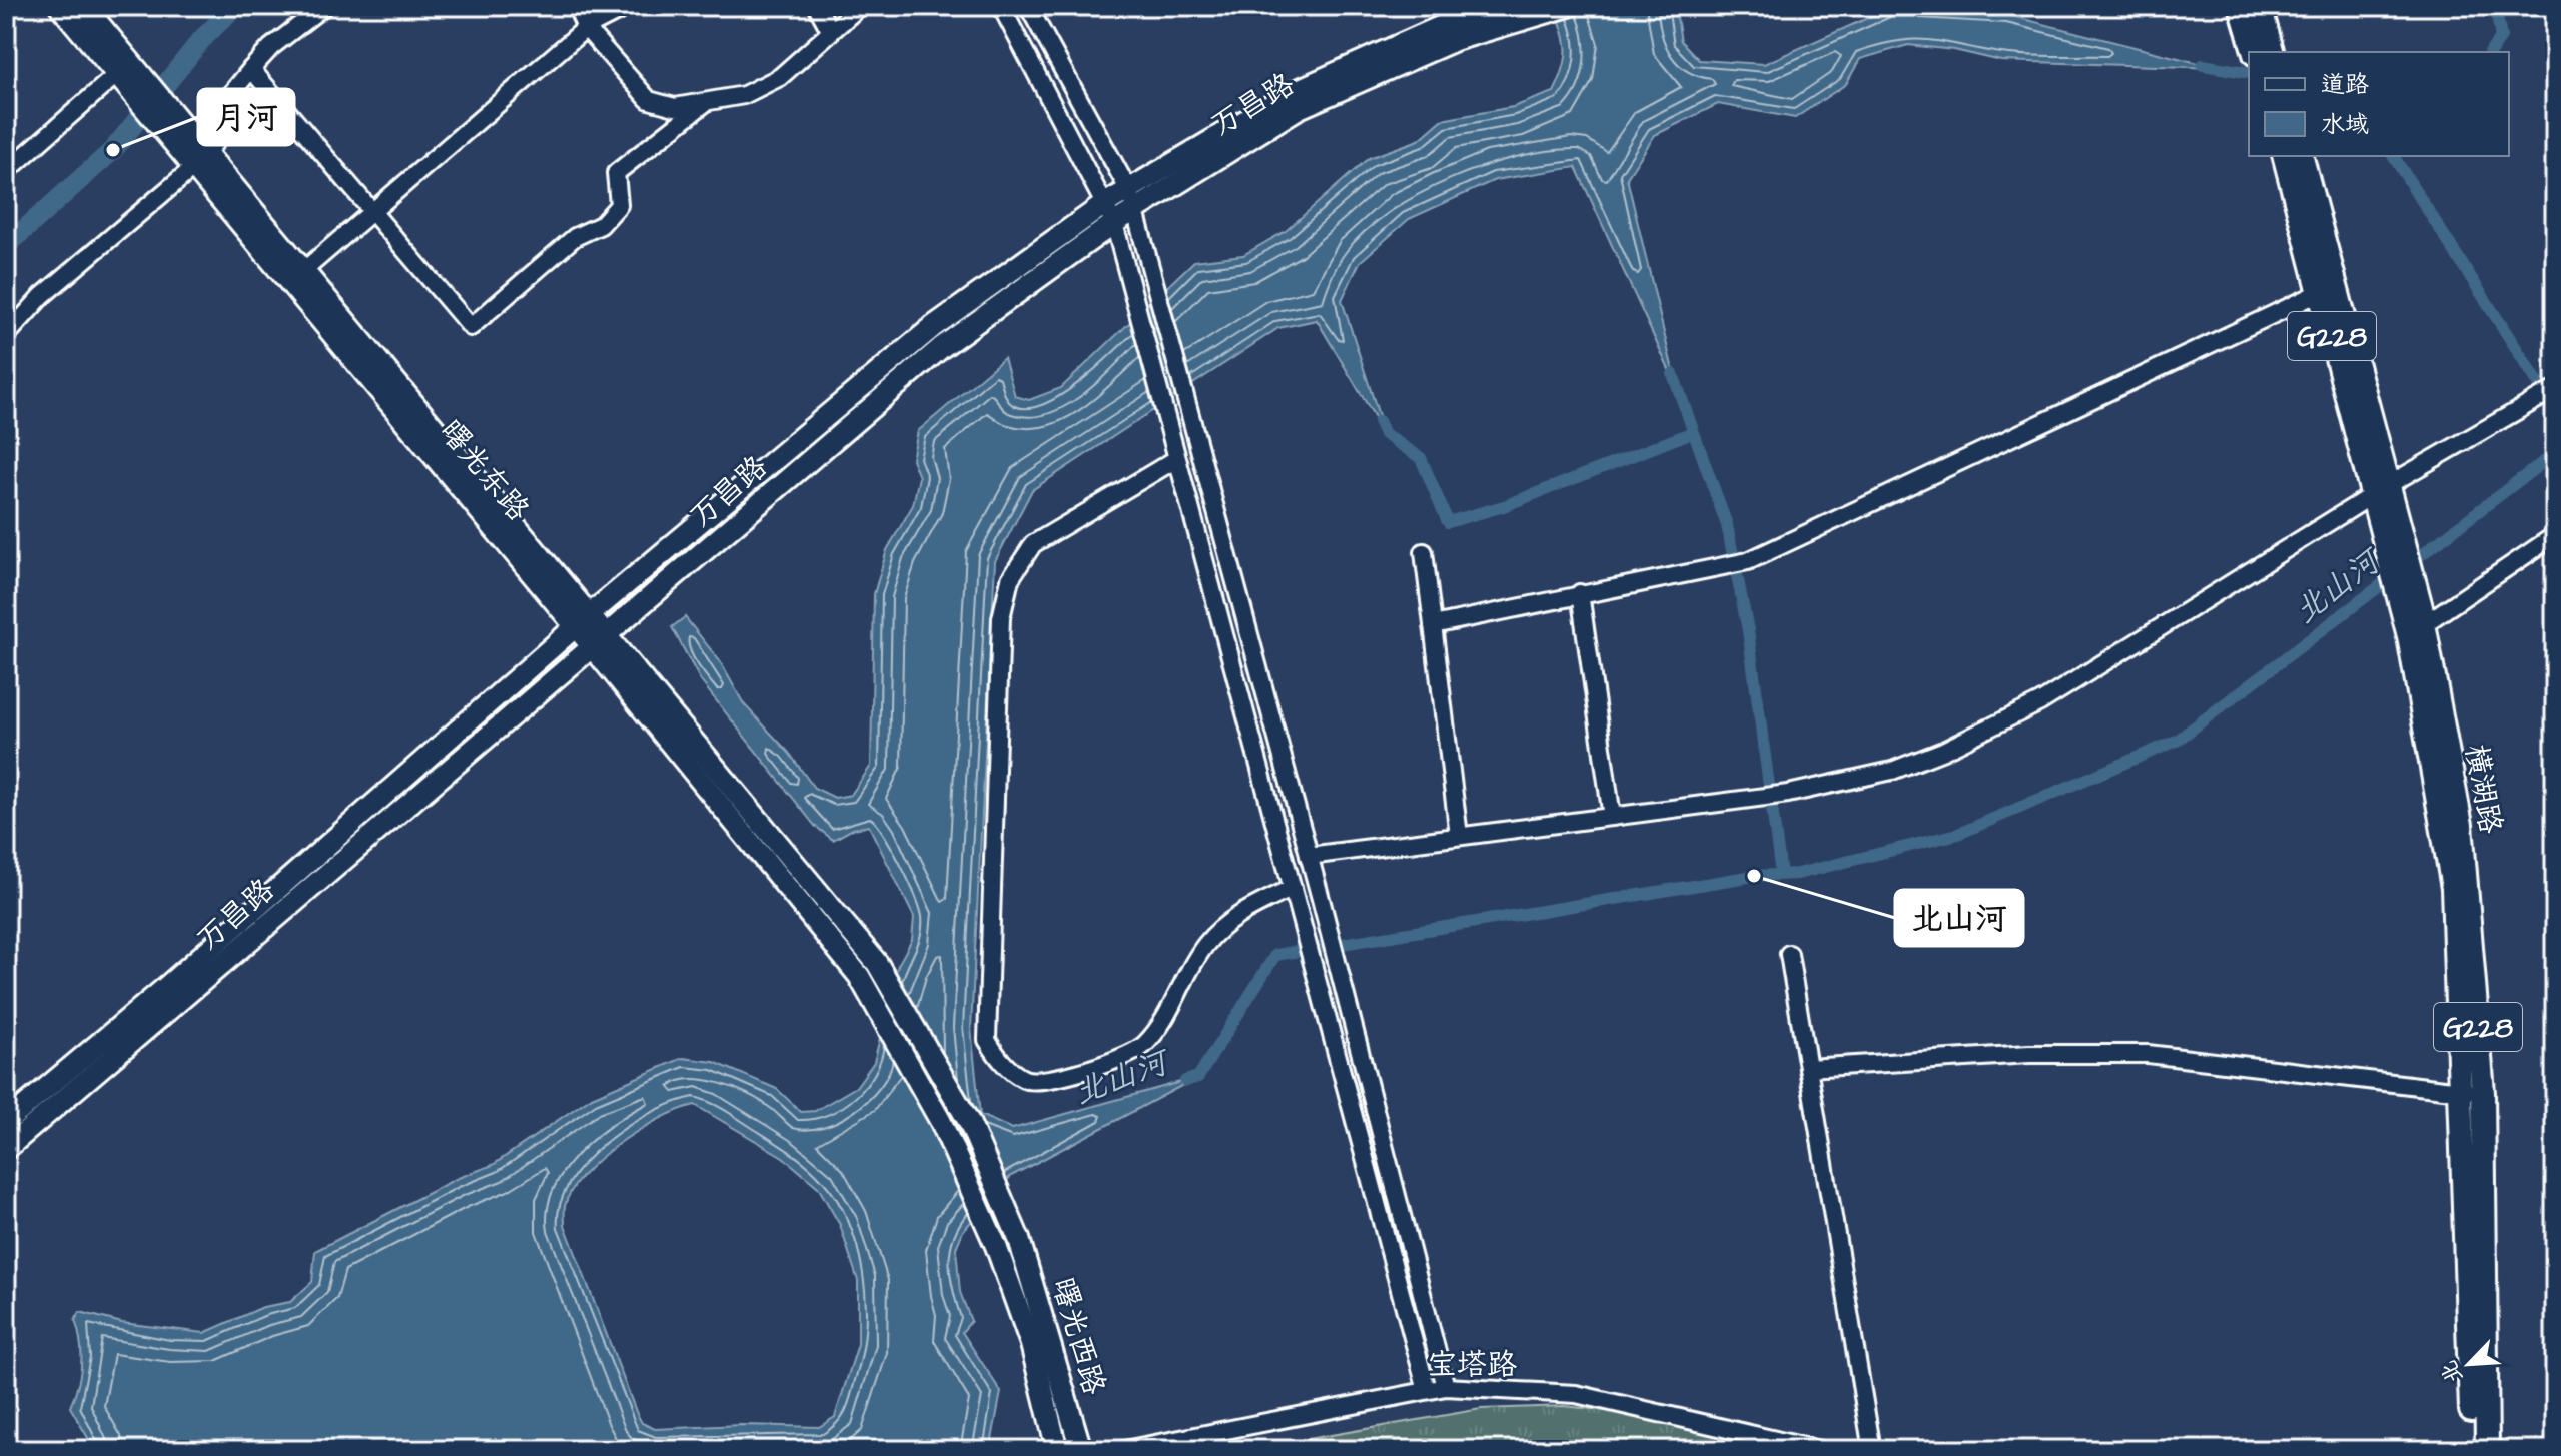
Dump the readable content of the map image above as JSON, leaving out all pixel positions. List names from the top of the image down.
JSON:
{
  "streets": {
    "highway": ["G228", "横湖路"],
    "main road": ["万昌路", "曙光东路", "曙光西路"],
    "street": ["宝塔路"]
  },
  "crossings": [
    ["万昌路", "曙光东路"],
    ["曙光东路", "曙光西路"]
  ],
  "water": ["北山河"],
  "places": ["月河", "北山河"],
  "legend": ["道路", "水域"],
  "north": "bottom left"
}
